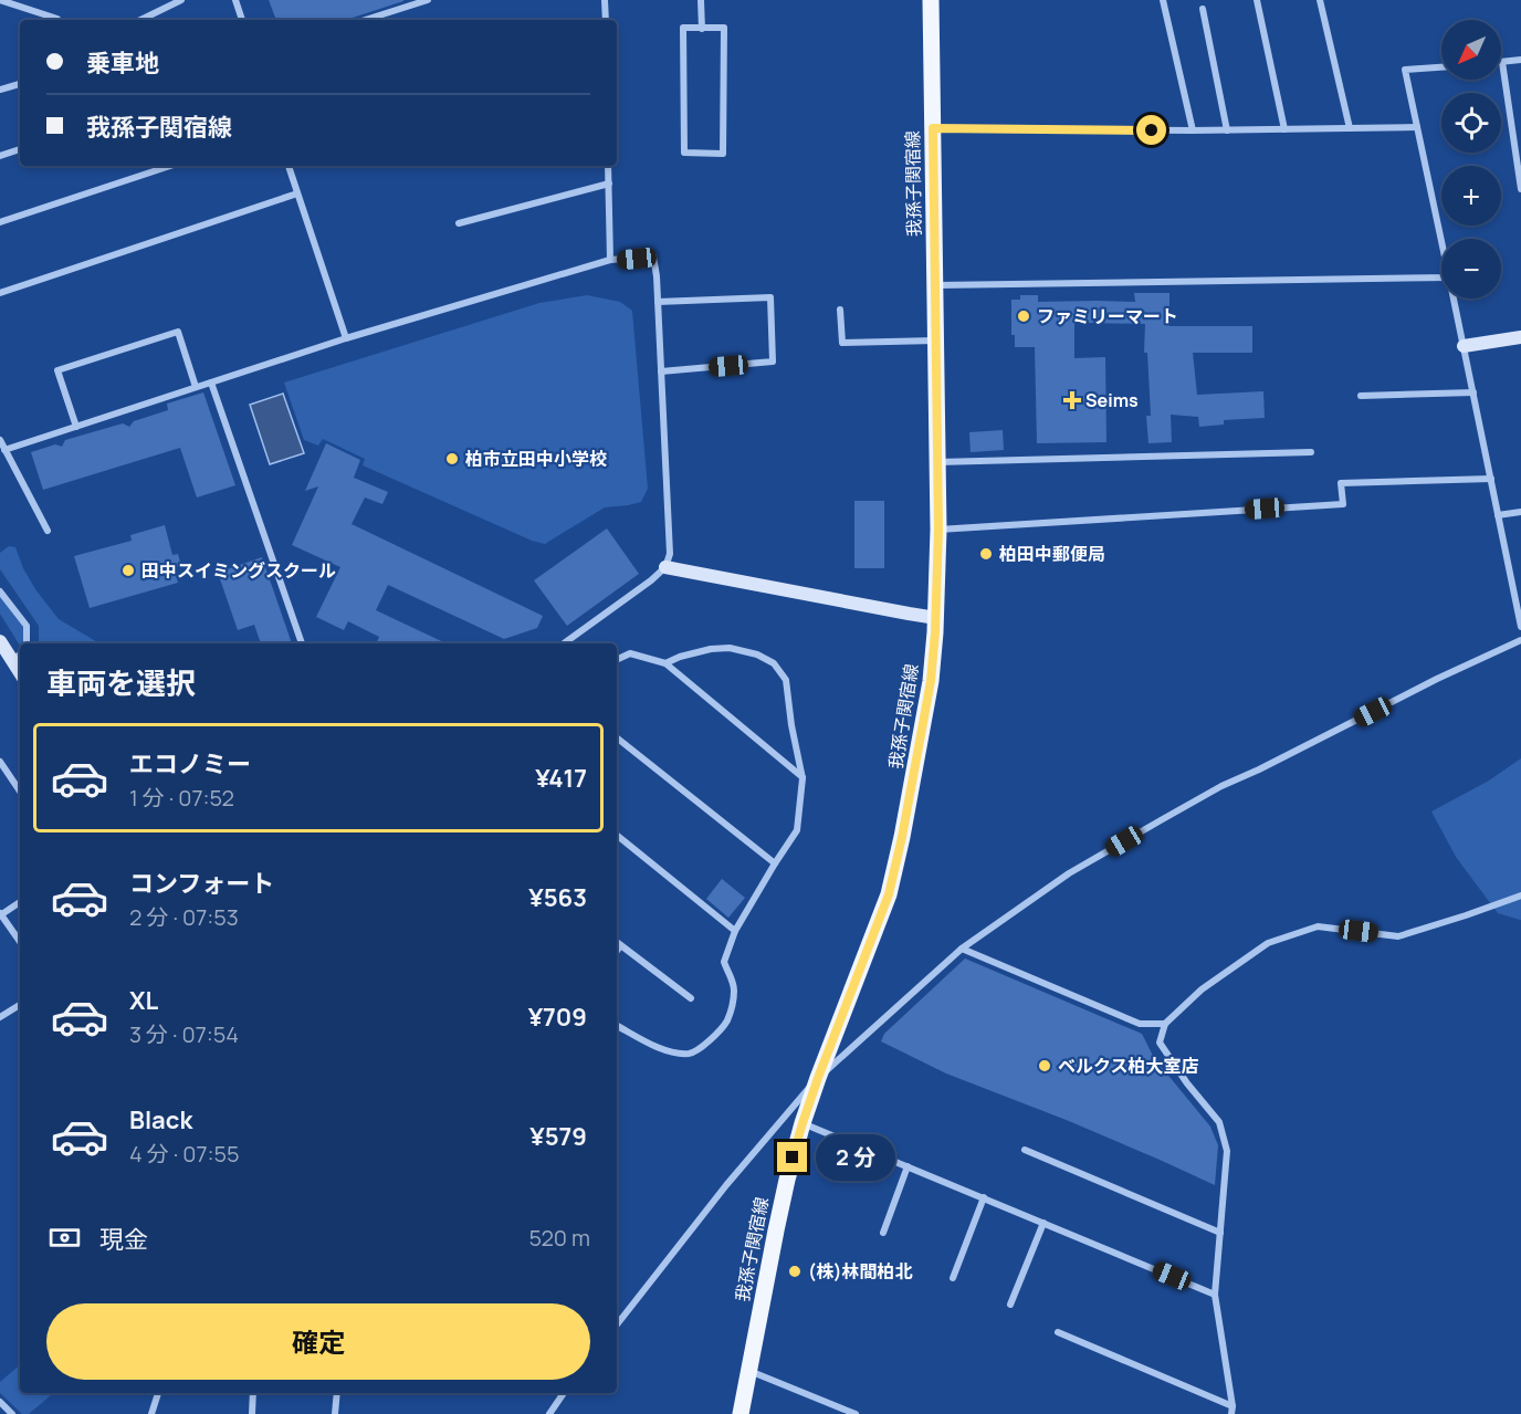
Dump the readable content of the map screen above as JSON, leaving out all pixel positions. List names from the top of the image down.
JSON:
{
  "streets": {
    "main road": ["我孫子関宿線"]
  },
  "places": {
    "other": [
      "ファミリーマート",
      "柏市立田中小学校",
      "柏田中郵便局",
      "田中スイミングスクール",
      "ベルクス柏大室店",
      "(株)林間柏北"
    ],
    "health": ["Seims"]
  },
  "north": "bottom left",
  "page": {
    "map_buttons": ["+", "−"],
    "banner": ["乗車地", "我孫子関宿線"],
    "heading": "車両を選択",
    "list": [
      {
        "name": "エコノミー",
        "note": "1 分 · 07:52",
        "value": "¥417"
      },
      {
        "name": "コンフォート",
        "note": "2 分 · 07:53",
        "value": "¥563"
      },
      {
        "name": "XL",
        "note": "3 分 · 07:54",
        "value": "¥709"
      },
      {
        "name": "Black",
        "note": "4 分 · 07:55",
        "value": "¥579"
      }
    ],
    "bubble": "2 分",
    "pay": ["現金", "520 m"],
    "buttons": "確定"
  }
}
